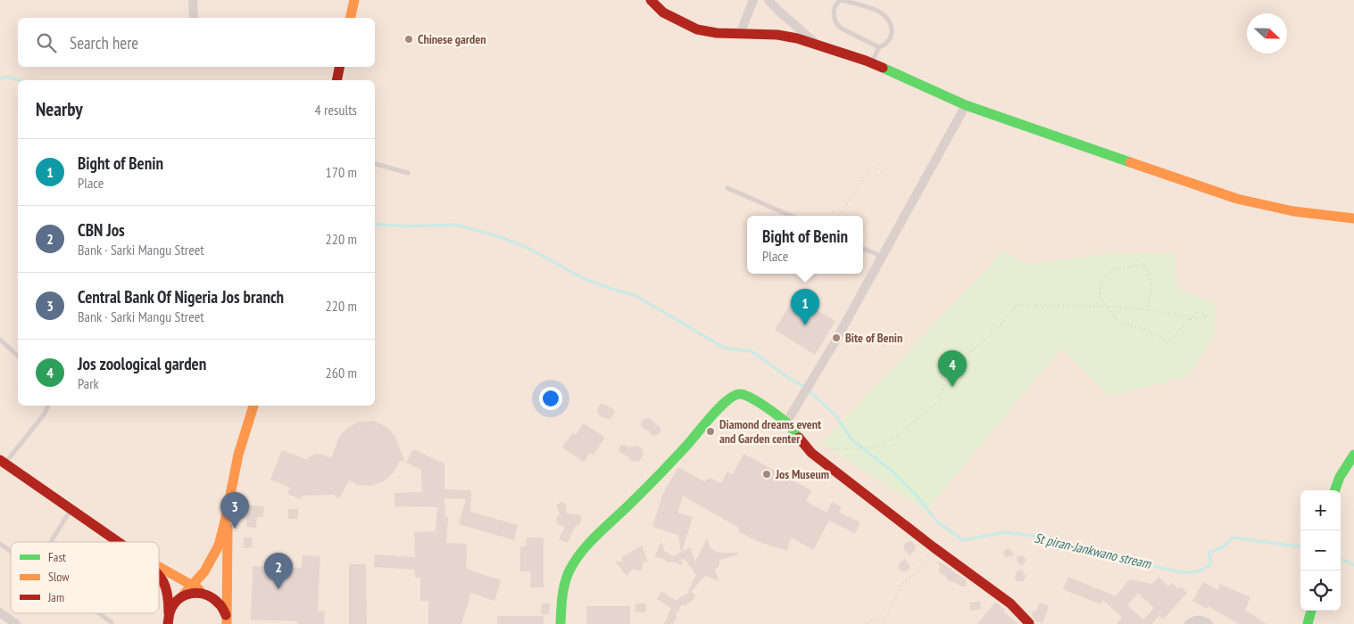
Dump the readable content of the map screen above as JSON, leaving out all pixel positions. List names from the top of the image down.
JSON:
{
  "water": ["St piran-Jankwano stream"],
  "places": [
    "Chinese garden",
    "Bite of Benin",
    "Diamond dreams event and Garden center",
    "Jos Museum"
  ],
  "legend": ["Fast", "Slow", "Jam"],
  "north": "right",
  "page": {
    "search": "Search here",
    "heading": ["Nearby", "4 results"],
    "list": [
      {
        "mark": "1",
        "name": "Bight of Benin",
        "note": "Place",
        "value": "170 m"
      },
      {
        "mark": "2",
        "name": "CBN Jos",
        "note": "Bank · Sarki Mangu Street",
        "value": "220 m"
      },
      {
        "mark": "3",
        "name": "Central Bank Of Nigeria Jos branch",
        "note": "Bank · Sarki Mangu Street",
        "value": "220 m"
      },
      {
        "mark": "4",
        "name": "Jos zoological garden",
        "note": "Park",
        "value": "260 m"
      }
    ],
    "popup": ["Bight of Benin", "Place"],
    "pins": [
      "1",
      "4",
      "3",
      "2"
    ],
    "map_buttons": ["+", "−"]
  }
}
